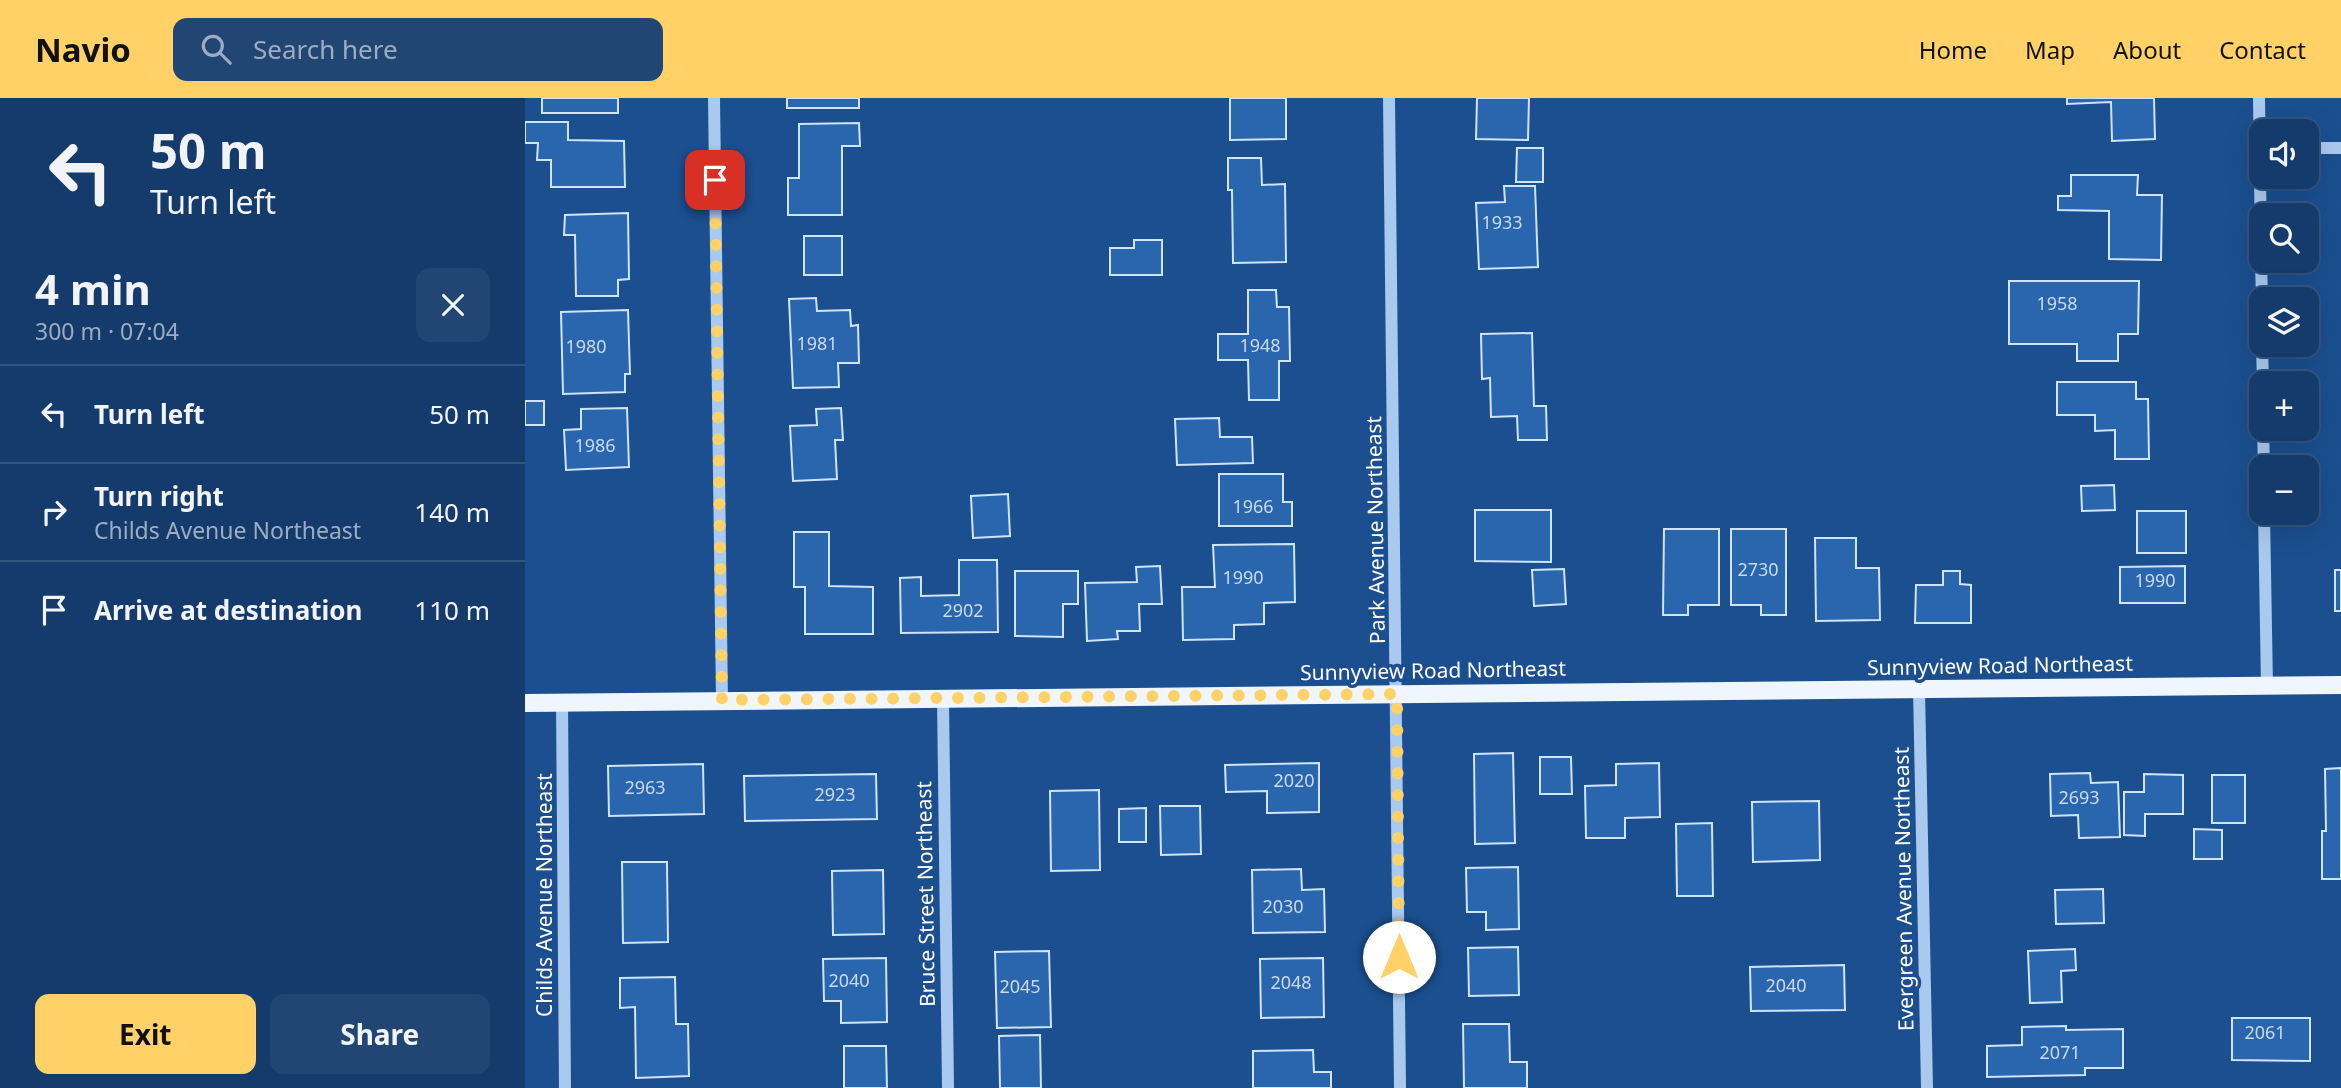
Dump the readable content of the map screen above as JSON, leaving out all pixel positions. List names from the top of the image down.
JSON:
{
  "streets": {
    "main road": ["Sunnyview Road Northeast"],
    "street": [
      "Park Avenue Northeast",
      "Evergreen Avenue Northeast",
      "Bruce Street Northeast",
      "Childs Avenue Northeast"
    ]
  },
  "crossings": [
    ["Park Avenue Northeast", "Sunnyview Road Northeast"],
    ["Sunnyview Road Northeast", "Evergreen Avenue Northeast"],
    ["Sunnyview Road Northeast", "Bruce Street Northeast"],
    ["Sunnyview Road Northeast", "Childs Avenue Northeast"]
  ],
  "house_numbers": [
    "1933",
    "1958",
    "1981",
    "1948",
    "1980",
    "1986",
    "1966",
    "2730",
    "1990",
    "1990",
    "2902",
    "2020",
    "2963",
    "2923",
    "2693",
    "2030",
    "2040",
    "2048",
    "2040",
    "2045",
    "2061",
    "2071"
  ],
  "page": {
    "header": "Navio",
    "search": "Search here",
    "nav": [
      "Home",
      "Map",
      "About",
      "Contact"
    ],
    "turn": ["50 m", "Turn left"],
    "map_buttons": ["+", "−"],
    "heading": ["4 min", "300 m · 07:04"],
    "list": [
      {
        "name": "Turn left",
        "value": "50 m"
      },
      {
        "name": "Turn right",
        "note": "Childs Avenue Northeast",
        "value": "140 m"
      },
      {
        "name": "Arrive at destination",
        "value": "110 m"
      }
    ],
    "buttons": ["Exit", "Share"]
  }
}
